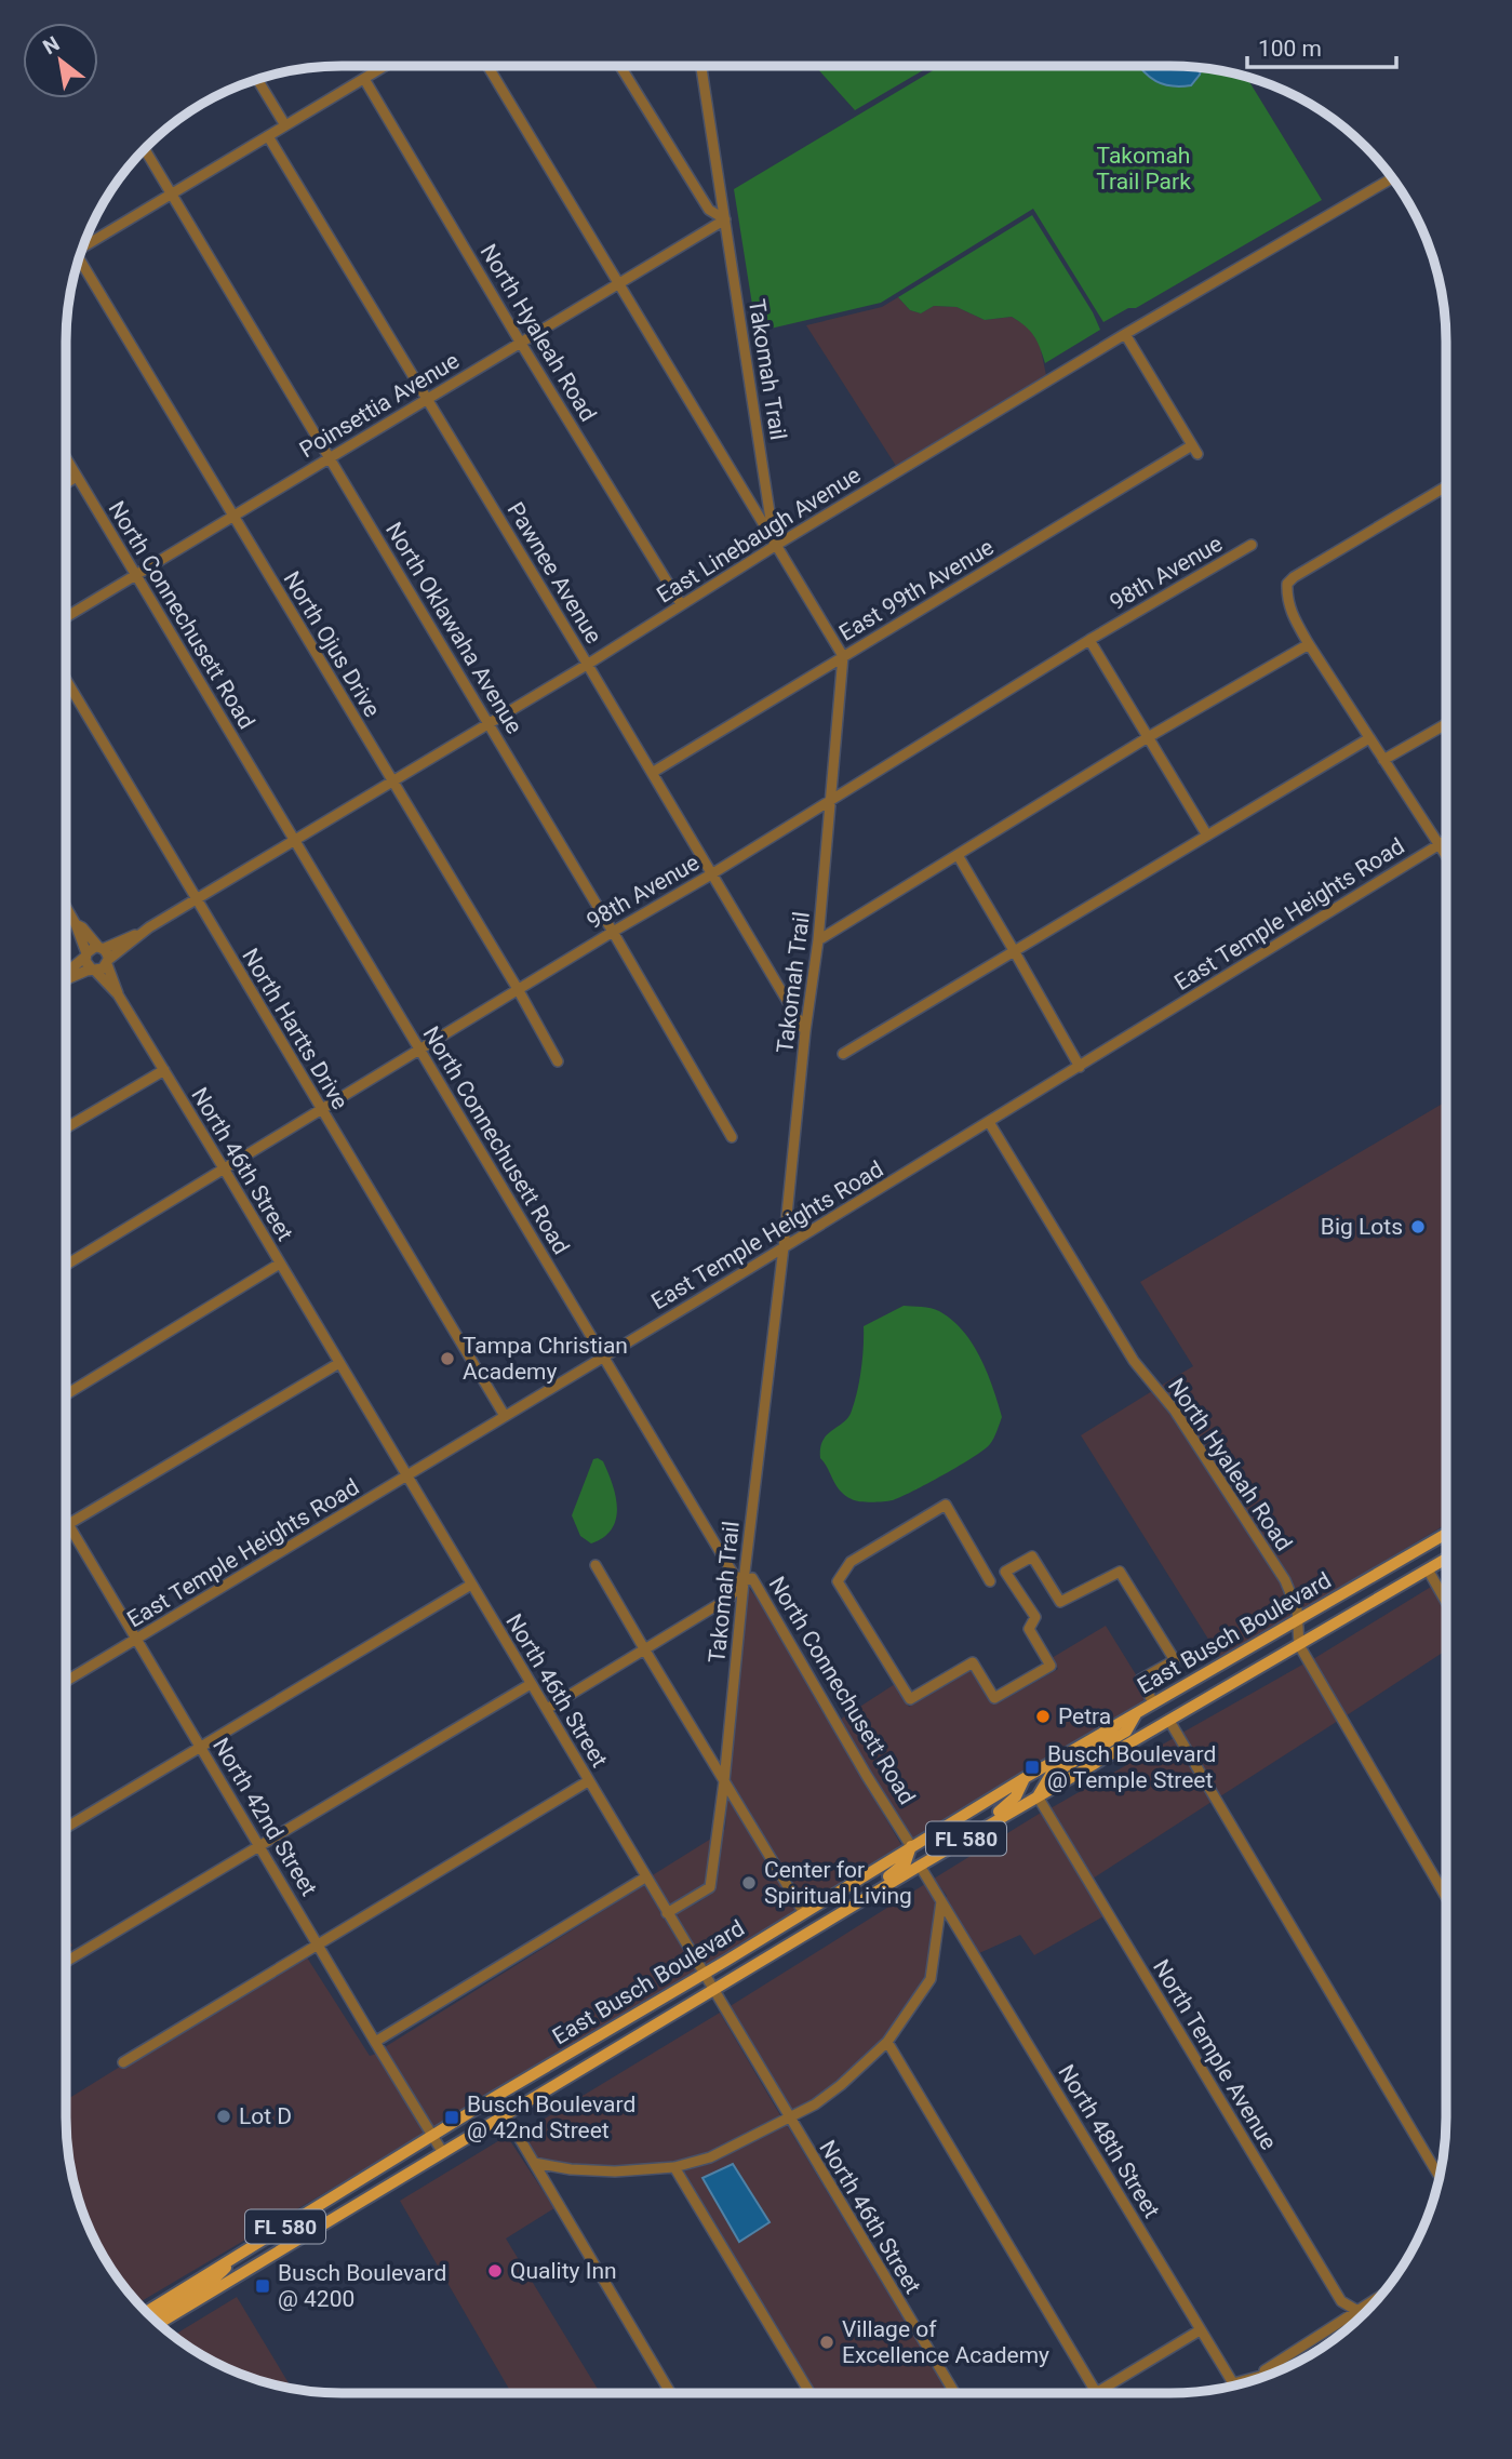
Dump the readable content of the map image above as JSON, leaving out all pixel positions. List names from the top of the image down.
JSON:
{
  "streets": {
    "main road": ["East Busch Boulevard", "FL 580"],
    "street": [
      "North Hyaleah Road",
      "Takomah Trail",
      "Poinsettia Avenue",
      "East Linebaugh Avenue",
      "Pawnee Avenue",
      "98th Avenue",
      "East 99th Avenue",
      "North Connechusett Road",
      "North Oklawaha Avenue",
      "North Ojus Drive",
      "East Temple Heights Road",
      "North Hartts Drive",
      "North 46th Street",
      "North 42nd Street",
      "North Temple Avenue",
      "North 48th Street"
    ]
  },
  "crossings": [
    ["North Hyaleah Road", "Poinsettia Avenue"],
    ["North Hyaleah Road", "East Linebaugh Avenue"],
    ["North Hyaleah Road", "East Temple Heights Road"],
    ["North Hyaleah Road", "East Busch Boulevard"],
    ["Takomah Trail", "Poinsettia Avenue"],
    ["Takomah Trail", "East Linebaugh Avenue"],
    ["Takomah Trail", "Pawnee Avenue"],
    ["Takomah Trail", "98th Avenue"],
    ["Takomah Trail", "East 99th Avenue"],
    ["Takomah Trail", "North Connechusett Road"],
    ["Takomah Trail", "East Temple Heights Road"],
    ["Takomah Trail", "North 46th Street"],
    ["Poinsettia Avenue", "Pawnee Avenue"],
    ["Poinsettia Avenue", "North Connechusett Road"],
    ["Poinsettia Avenue", "North Oklawaha Avenue"],
    ["Poinsettia Avenue", "North Ojus Drive"],
    ["East Linebaugh Avenue", "Pawnee Avenue"],
    ["East Linebaugh Avenue", "East 99th Avenue"],
    ["East Linebaugh Avenue", "North Connechusett Road"],
    ["East Linebaugh Avenue", "North Oklawaha Avenue"],
    ["East Linebaugh Avenue", "North Ojus Drive"],
    ["East Linebaugh Avenue", "North Hartts Drive"],
    ["East Linebaugh Avenue", "North 46th Street"],
    ["Pawnee Avenue", "98th Avenue"],
    ["Pawnee Avenue", "East 99th Avenue"],
    ["98th Avenue", "North Connechusett Road"],
    ["98th Avenue", "North Oklawaha Avenue"],
    ["98th Avenue", "North Ojus Drive"],
    ["98th Avenue", "North Hartts Drive"],
    ["98th Avenue", "North 46th Street"],
    ["North Connechusett Road", "East Temple Heights Road"],
    ["North Connechusett Road", "East Busch Boulevard"],
    ["East Temple Heights Road", "North Hartts Drive"],
    ["East Temple Heights Road", "North 46th Street"],
    ["East Temple Heights Road", "North 42nd Street"],
    ["North 46th Street", "East Busch Boulevard"],
    ["East Busch Boulevard", "North 42nd Street"],
    ["East Busch Boulevard", "North Temple Avenue"],
    ["East Busch Boulevard", "North 48th Street"]
  ],
  "parks": ["Takomah Trail Park"],
  "places": {
    "other": [
      "Big Lots",
      "Tampa Christian Academy",
      "Petra",
      "Center for Spiritual Living",
      "Lot D",
      "Quality Inn",
      "Village of Excellence Academy"
    ],
    "transit": ["Busch Boulevard @ Temple Street", "Busch Boulevard @ 42nd Street", "Busch Boulevard @ 4200"]
  },
  "scale_bar": "100 m",
  "north": "top left"
}
